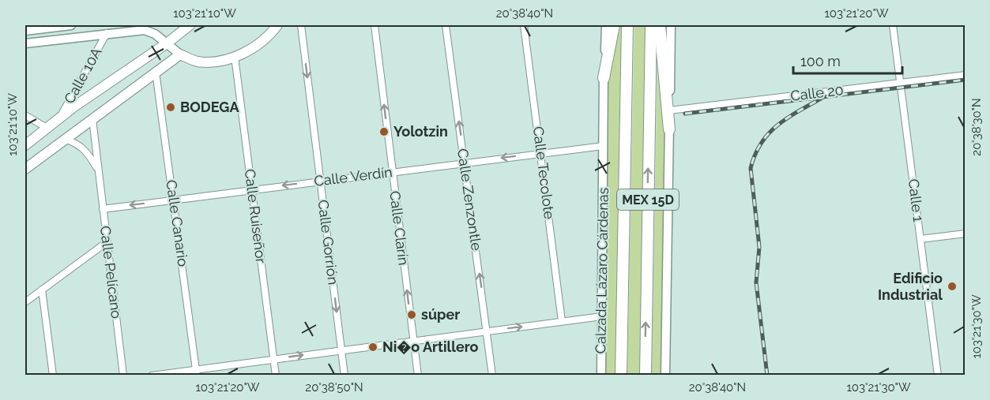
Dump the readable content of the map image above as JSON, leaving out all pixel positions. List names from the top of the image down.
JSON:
{
  "streets": {
    "highway": ["MEX 15D", "Calzada Lázaro Cárdenas"],
    "street": [
      "Calle 10A",
      "Calle 20",
      "Calle Tecolote",
      "Calle Verdín",
      "Calle Zenzontle",
      "Calle 1",
      "Calle Ruiseñor",
      "Calle Canario",
      "Calle Clarín",
      "Calle Gorrión",
      "Calle Pelícano"
    ]
  },
  "crossings": [
    ["Calle 20", "Calle 1"],
    ["Calle Tecolote", "Calle Verdín"],
    ["Calle Verdín", "Calle Zenzontle"],
    ["Calle Verdín", "Calle Ruiseñor"],
    ["Calle Verdín", "Calle Canario"],
    ["Calle Verdín", "Calle Clarín"],
    ["Calle Verdín", "Calle Gorrión"],
    ["Calle Verdín", "Calzada Lázaro Cárdenas"],
    ["Calle Verdín", "Calle Pelícano"]
  ],
  "one_way": [
    "Calle Verdín",
    "Calle Zenzontle",
    "Calle Clarín",
    "Calle Gorrión"
  ],
  "places": [
    "BODEGA",
    "Yolotzin",
    "Edificio Industrial",
    "súper",
    "Ni�o Artillero"
  ],
  "scale_bar": "100 m",
  "coordinates": [
    "103°21'10\"W",
    "20°38'40\"N",
    "103°21'20\"W",
    "20°38'30\"N",
    "103°21'30\"W",
    "20°38'50\"N"
  ]
}
